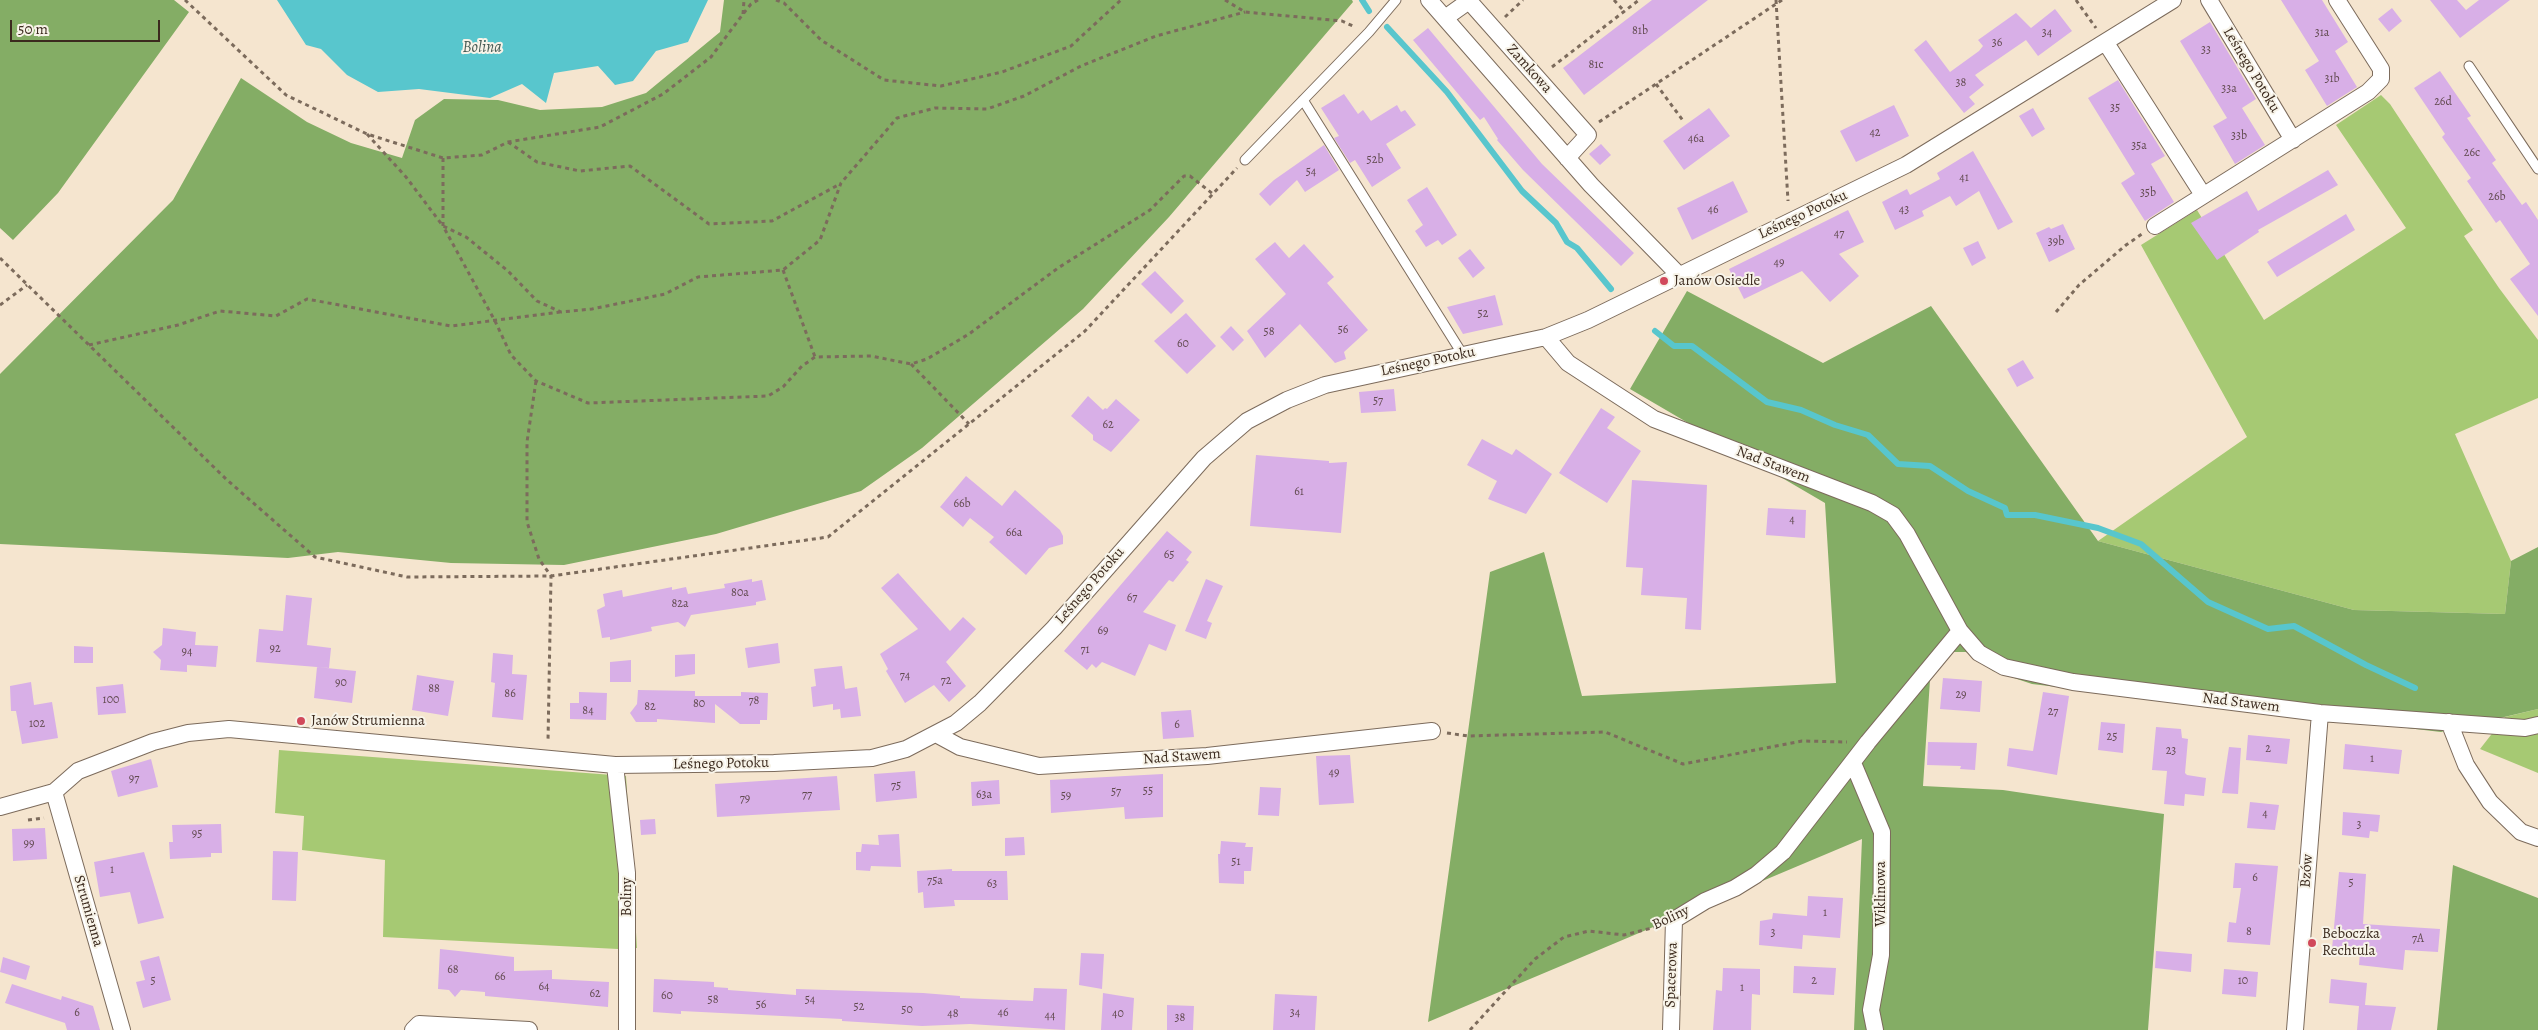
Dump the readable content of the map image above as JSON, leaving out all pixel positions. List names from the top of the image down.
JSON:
{
  "streets": {
    "street": [
      "Zamkowa",
      "Leśnego Potoku",
      "Nad Stawem",
      "Bzów",
      "Wiklinowa",
      "Boliny",
      "Strumienna",
      "Spacerowa"
    ]
  },
  "crossings": [
    ["Zamkowa", "Leśnego Potoku"],
    ["Leśnego Potoku", "Nad Stawem"],
    ["Leśnego Potoku", "Boliny"],
    ["Leśnego Potoku", "Strumienna"],
    ["Nad Stawem", "Bzów"],
    ["Wiklinowa", "Boliny"],
    ["Boliny", "Spacerowa"]
  ],
  "water": ["Bolina"],
  "places": ["Janów Osiedle", "Janów Strumienna", "Beboczka Rechtula"],
  "house_numbers": [
    "81b",
    "34",
    "31a",
    "36",
    "33",
    "81c",
    "31b",
    "38",
    "33a",
    "26d",
    "35",
    "42",
    "33b",
    "46a",
    "35a",
    "26c",
    "52b",
    "54",
    "41",
    "35b",
    "26b",
    "46",
    "43",
    "47",
    "39b",
    "49",
    "52",
    "56",
    "58",
    "60",
    "57",
    "62",
    "61",
    "66b",
    "4",
    "66a",
    "65",
    "80a",
    "67",
    "82a",
    "69",
    "92",
    "71",
    "94",
    "74",
    "72",
    "90",
    "88",
    "86",
    "29",
    "100",
    "78",
    "80",
    "82",
    "84",
    "27",
    "102",
    "6",
    "25",
    "2",
    "23",
    "1",
    "49",
    "97",
    "75",
    "55",
    "57",
    "77",
    "63a",
    "59",
    "79",
    "4",
    "3",
    "95",
    "99",
    "51",
    "1",
    "6",
    "75a",
    "5",
    "63",
    "1",
    "8",
    "3",
    "7A",
    "68",
    "66",
    "5",
    "2",
    "10",
    "64",
    "1",
    "62",
    "60",
    "58",
    "54",
    "56",
    "52",
    "50",
    "6",
    "46",
    "34",
    "48",
    "40",
    "44",
    "38"
  ],
  "scale_bar": "50 m"
}
